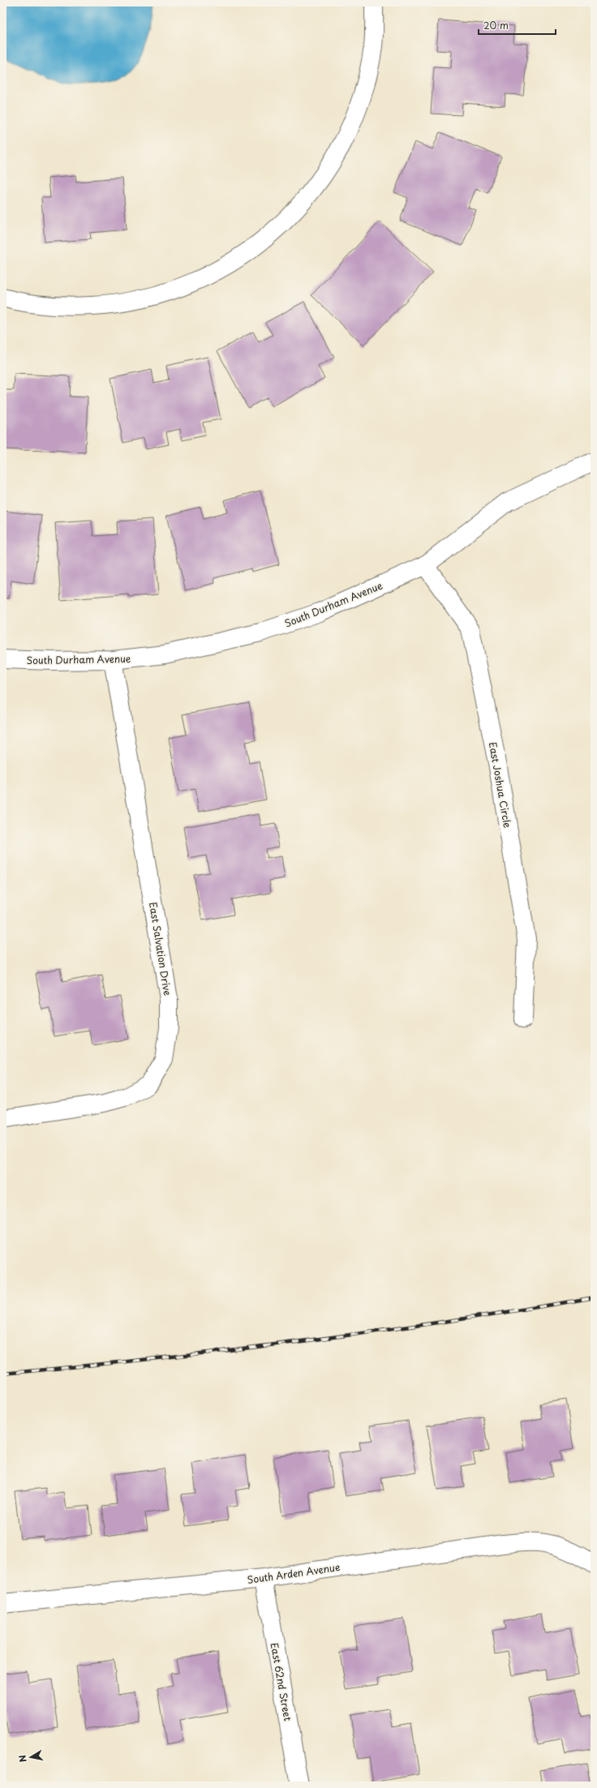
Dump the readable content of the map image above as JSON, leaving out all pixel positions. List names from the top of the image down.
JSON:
{
  "streets": {
    "street": [
      "South Durham Avenue",
      "East Joshua Circle",
      "East Salvation Drive",
      "South Arden Avenue",
      "East 62nd Street"
    ]
  },
  "crossings": [
    ["South Durham Avenue", "East Joshua Circle"],
    ["South Durham Avenue", "East Salvation Drive"],
    ["South Arden Avenue", "East 62nd Street"]
  ],
  "scale_bar": "20 m",
  "north": "left"
}
